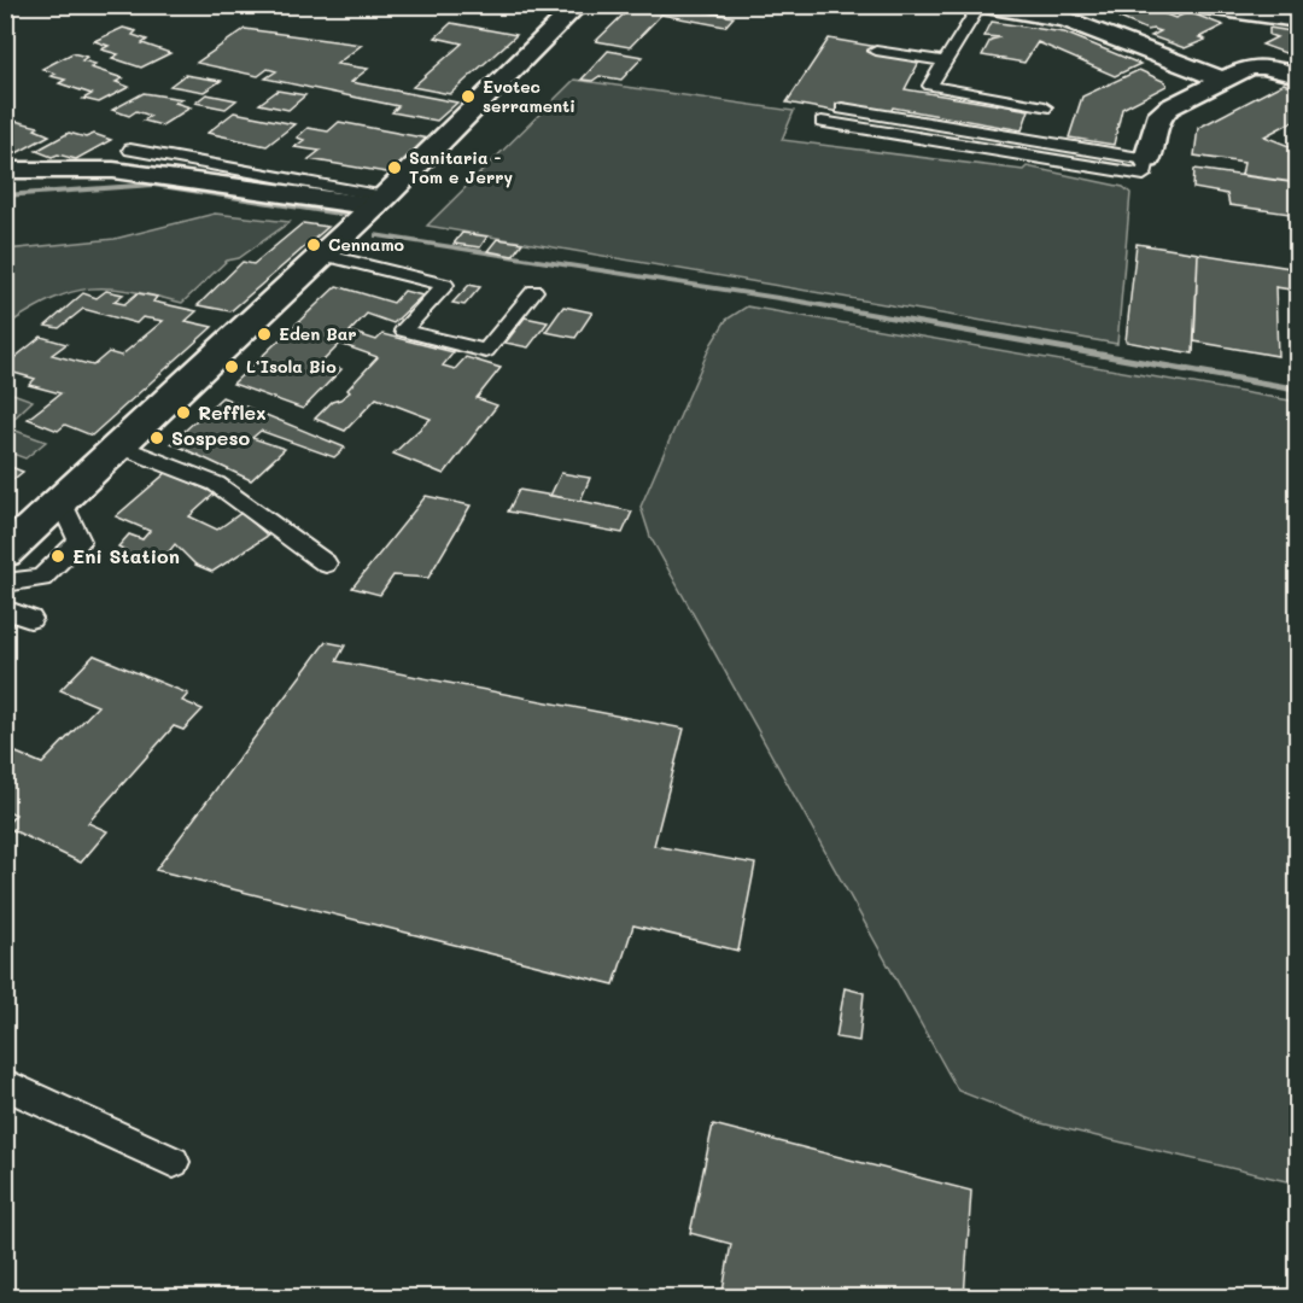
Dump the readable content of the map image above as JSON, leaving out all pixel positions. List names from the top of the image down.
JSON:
{
  "places": [
    "Evotec serramenti",
    "Sanitaria - Tom e Jerry",
    "Cennamo",
    "Eden Bar",
    "L'Isola Bio",
    "Refflex",
    "Sospeso",
    "Eni Station"
  ]
}
